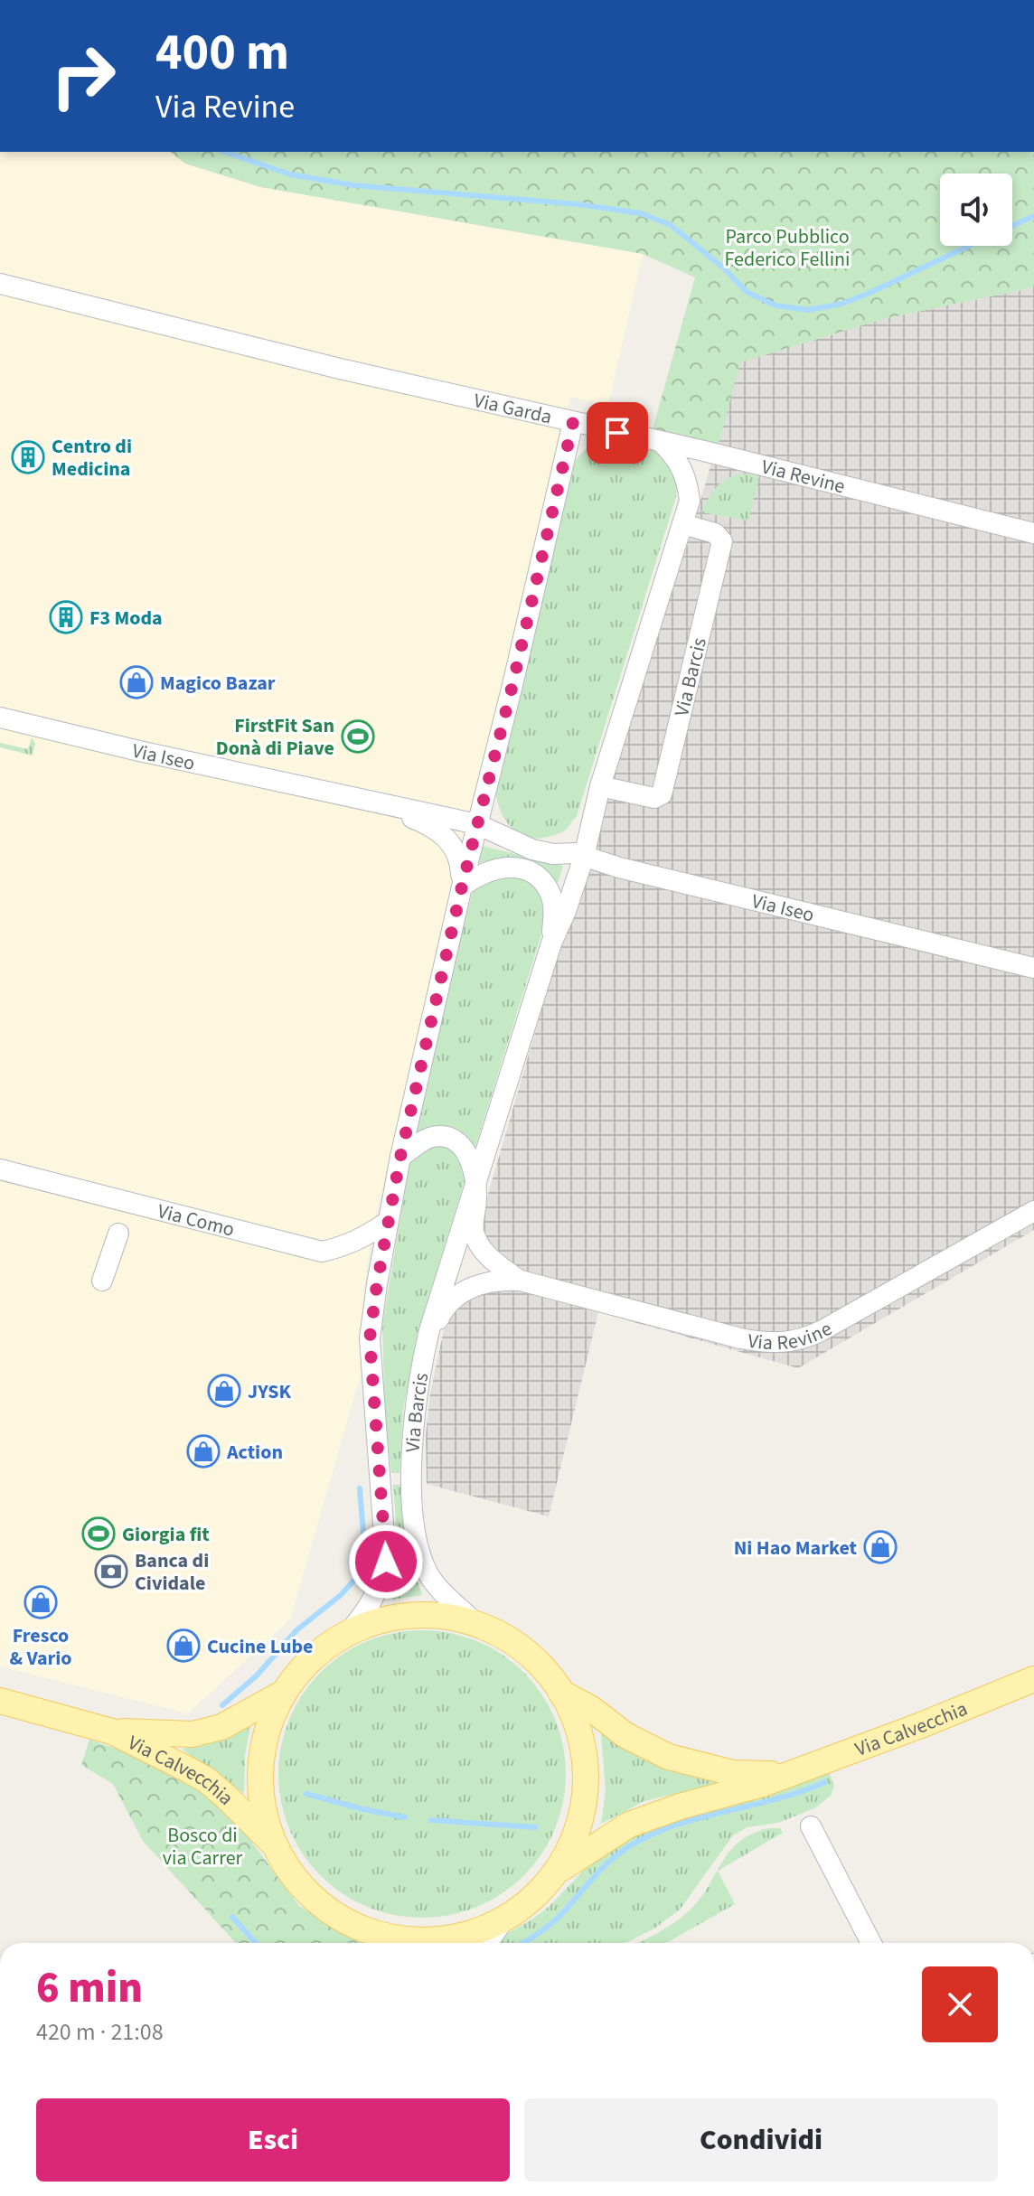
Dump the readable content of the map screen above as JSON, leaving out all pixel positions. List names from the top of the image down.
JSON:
{
  "streets": {
    "main road": ["Via Calvecchia"],
    "street": [
      "Via Garda",
      "Via Revine",
      "Via Barcis",
      "Via Iseo",
      "Via Como"
    ]
  },
  "crossings": [
    ["Via Garda", "Via Revine"],
    ["Via Garda", "Via Barcis"],
    ["Via Garda", "Via Iseo"],
    ["Via Garda", "Via Como"],
    ["Via Revine", "Via Barcis"],
    ["Via Barcis", "Via Iseo"]
  ],
  "parks": ["Parco Pubblico Federico Fellini", "Bosco di via Carrer"],
  "places": {
    "building": ["Centro di Medicina", "F3 Moda"],
    "shop": [
      "Magico Bazar",
      "JYSK",
      "Action",
      "Ni Hao Market",
      "Fresco & Vario",
      "Cucine Lube"
    ],
    "sports": ["FirstFit San Donà di Piave", "Giorgia fit"],
    "bank": ["Banca di Cividale"]
  },
  "page": {
    "turn": ["400 m", "Via Revine"],
    "heading": ["6 min", "420 m · 21:08"],
    "buttons": ["Esci", "Condividi"]
  }
}
